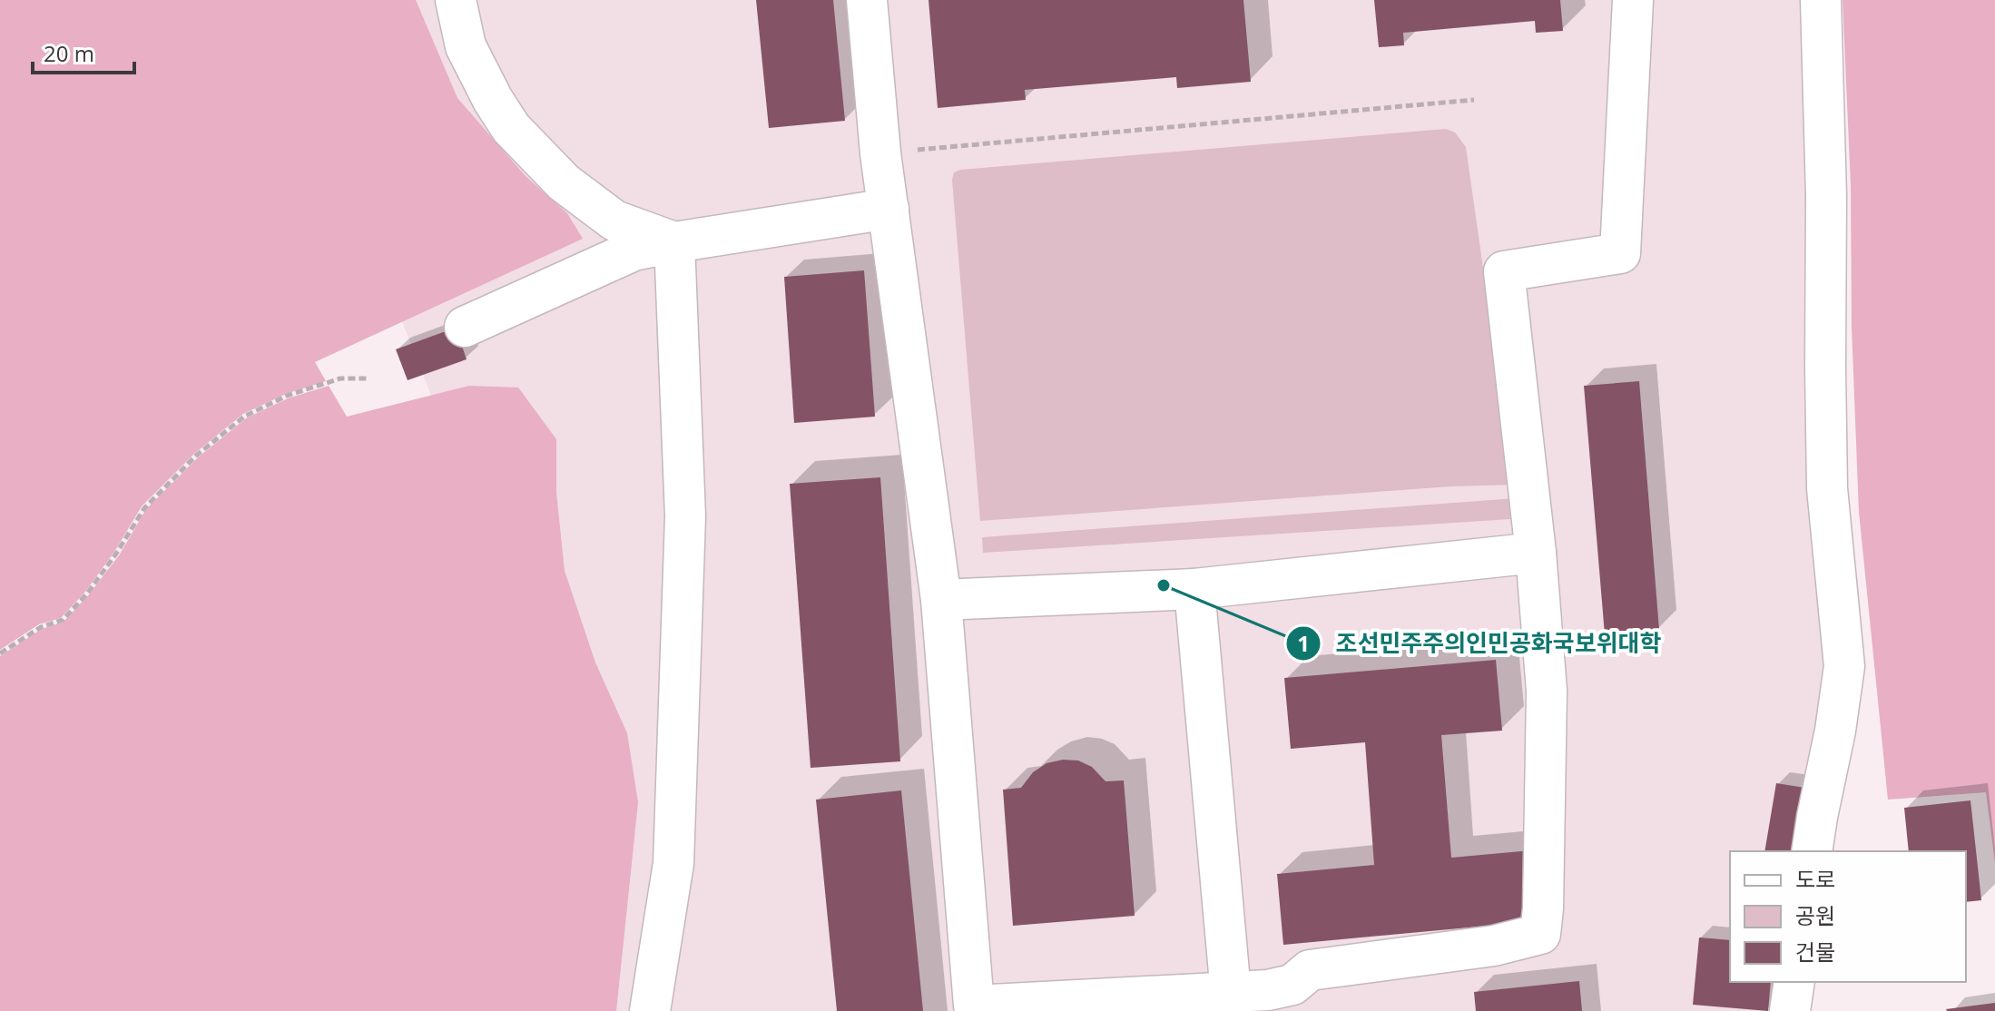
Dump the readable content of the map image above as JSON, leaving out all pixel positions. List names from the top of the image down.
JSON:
{
  "places": ["조선민주주의인민공화국보위대학"],
  "legend": ["도로", "공원", "건물"],
  "scale_bar": "20 m"
}
